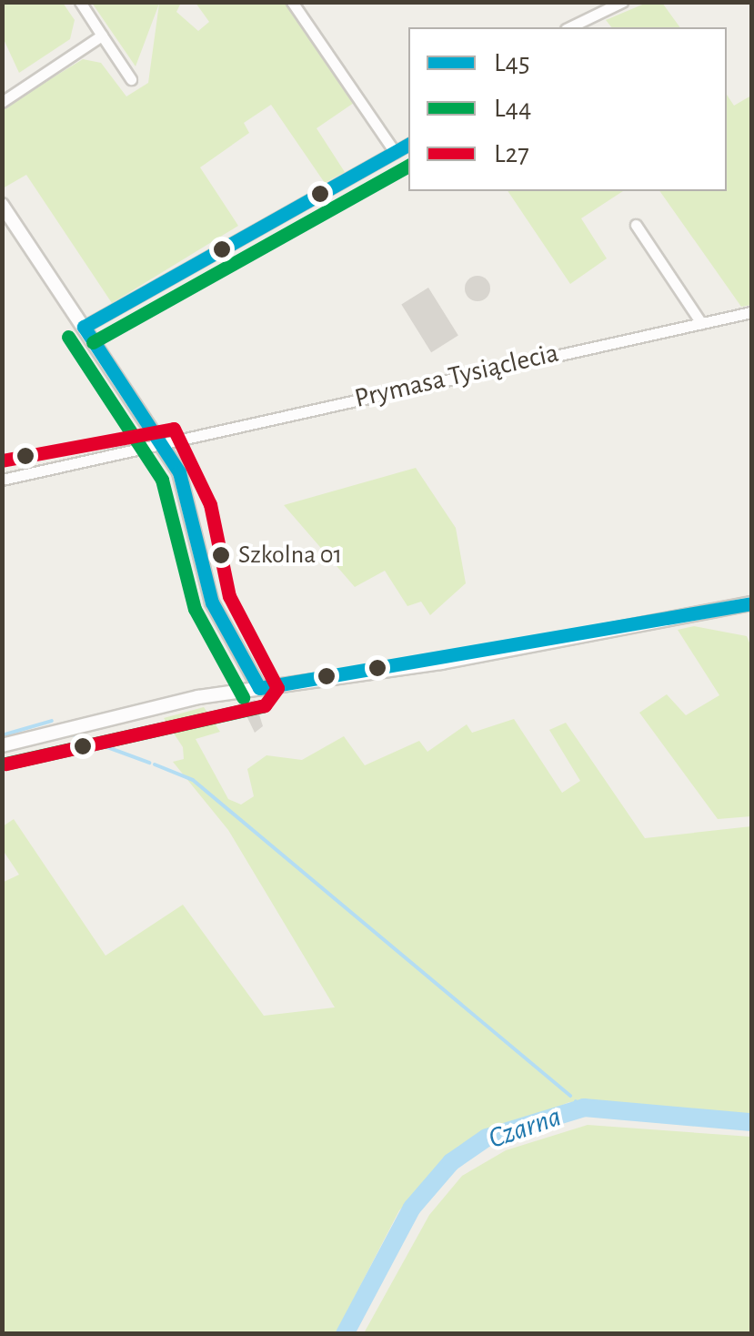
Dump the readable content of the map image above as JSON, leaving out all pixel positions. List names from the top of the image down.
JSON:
{
  "streets": {
    "street": ["Prymasa Tysiąclecia"]
  },
  "water": ["Czarna"],
  "places": ["Szkolna 01"],
  "lines": ["transit line L45", "transit line L44", "transit line L27"],
  "legend": ["L45", "L44", "L27"]
}
